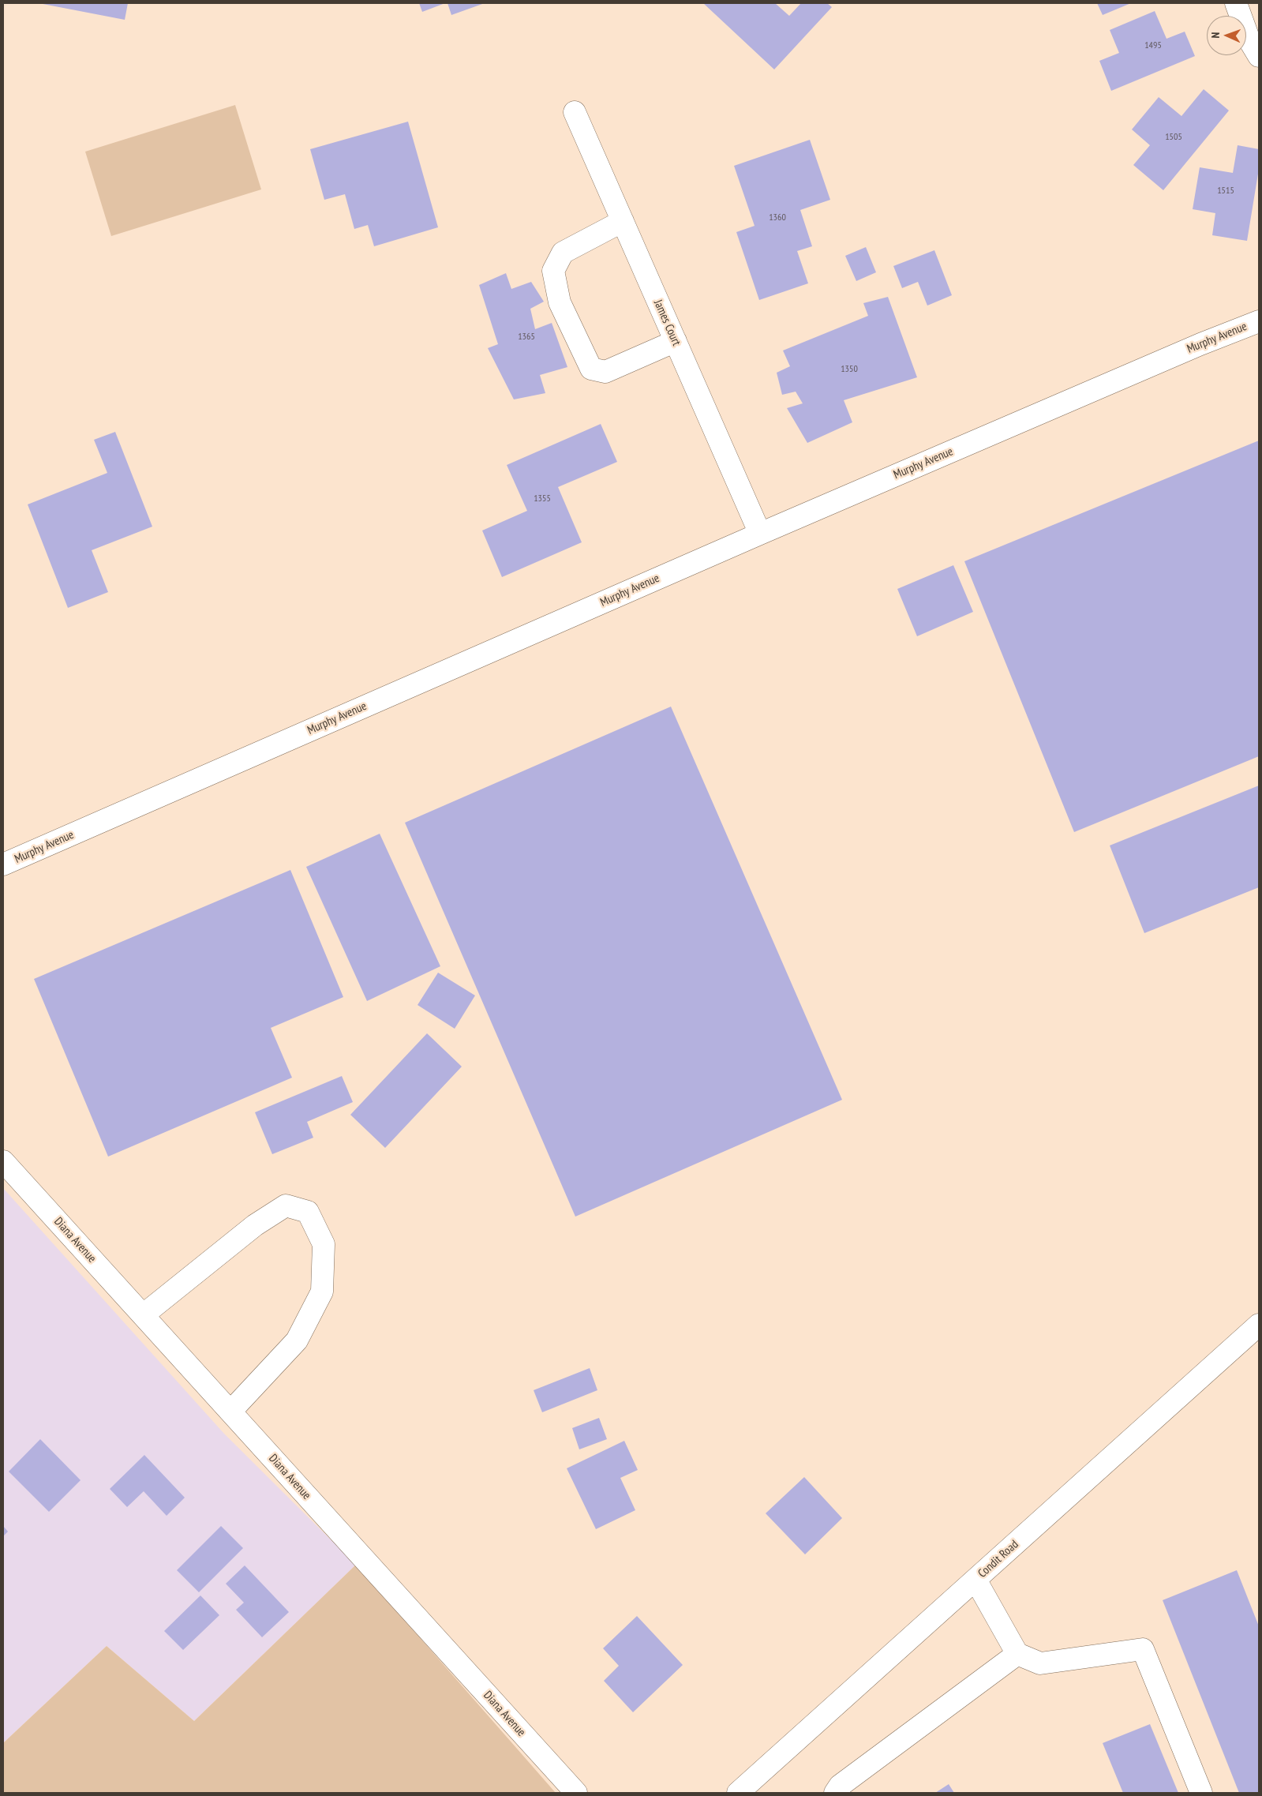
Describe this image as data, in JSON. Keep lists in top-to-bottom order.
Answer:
{
  "streets": {
    "street": [
      "James Court",
      "Murphy Avenue",
      "Diana Avenue",
      "Condit Road"
    ]
  },
  "crossings": [
    ["James Court", "Murphy Avenue"]
  ],
  "house_numbers": [
    "1495",
    "1505",
    "1515",
    "1360",
    "1365",
    "1350",
    "1355"
  ],
  "north": "left"
}
